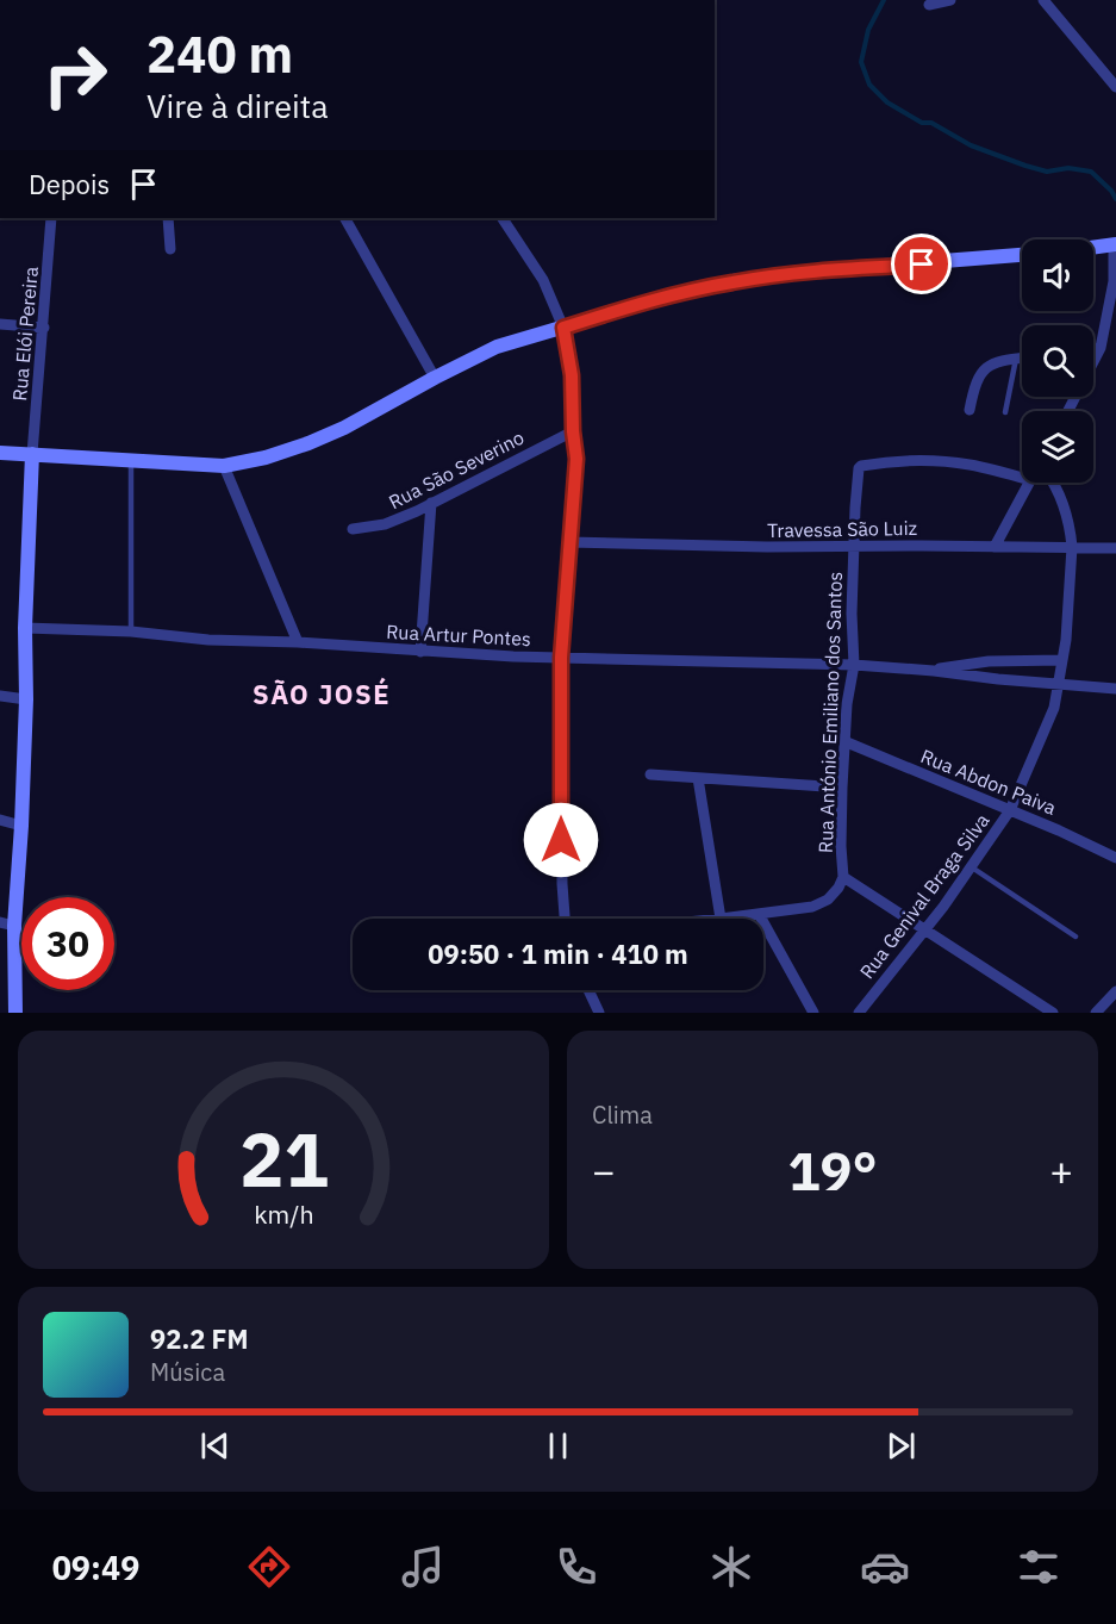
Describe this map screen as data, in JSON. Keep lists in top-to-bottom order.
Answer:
{
  "streets": {
    "street": [
      "Rua Elói Pereira",
      "Rua São Severino",
      "Travessa São Luiz",
      "Rua Artur Pontes",
      "Rua António Emiliano dos Santos",
      "Rua Abdon Paiva",
      "Rua Genival Braga Silva"
    ]
  },
  "crossings": [
    ["Travessa São Luiz", "Rua António Emiliano dos Santos"],
    ["Travessa São Luiz", "Rua Genival Braga Silva"],
    ["Rua Artur Pontes", "Rua António Emiliano dos Santos"],
    ["Rua Artur Pontes", "Rua Genival Braga Silva"],
    ["Rua António Emiliano dos Santos", "Rua Abdon Paiva"],
    ["Rua Abdon Paiva", "Rua Genival Braga Silva"]
  ],
  "districts": ["SÃO JOSÉ"],
  "page": {
    "turn": ["240 m", "Vire à direita"],
    "then": "Depois",
    "limit": "30",
    "trip": "09:50 · 1 min · 410 m",
    "tile": "Clima",
    "heat": ["−", "19°", "+"],
    "song": ["92.2 FM", "Música"],
    "tabs": "09:49",
    "gauge": ["21", "km/h"]
  }
}
